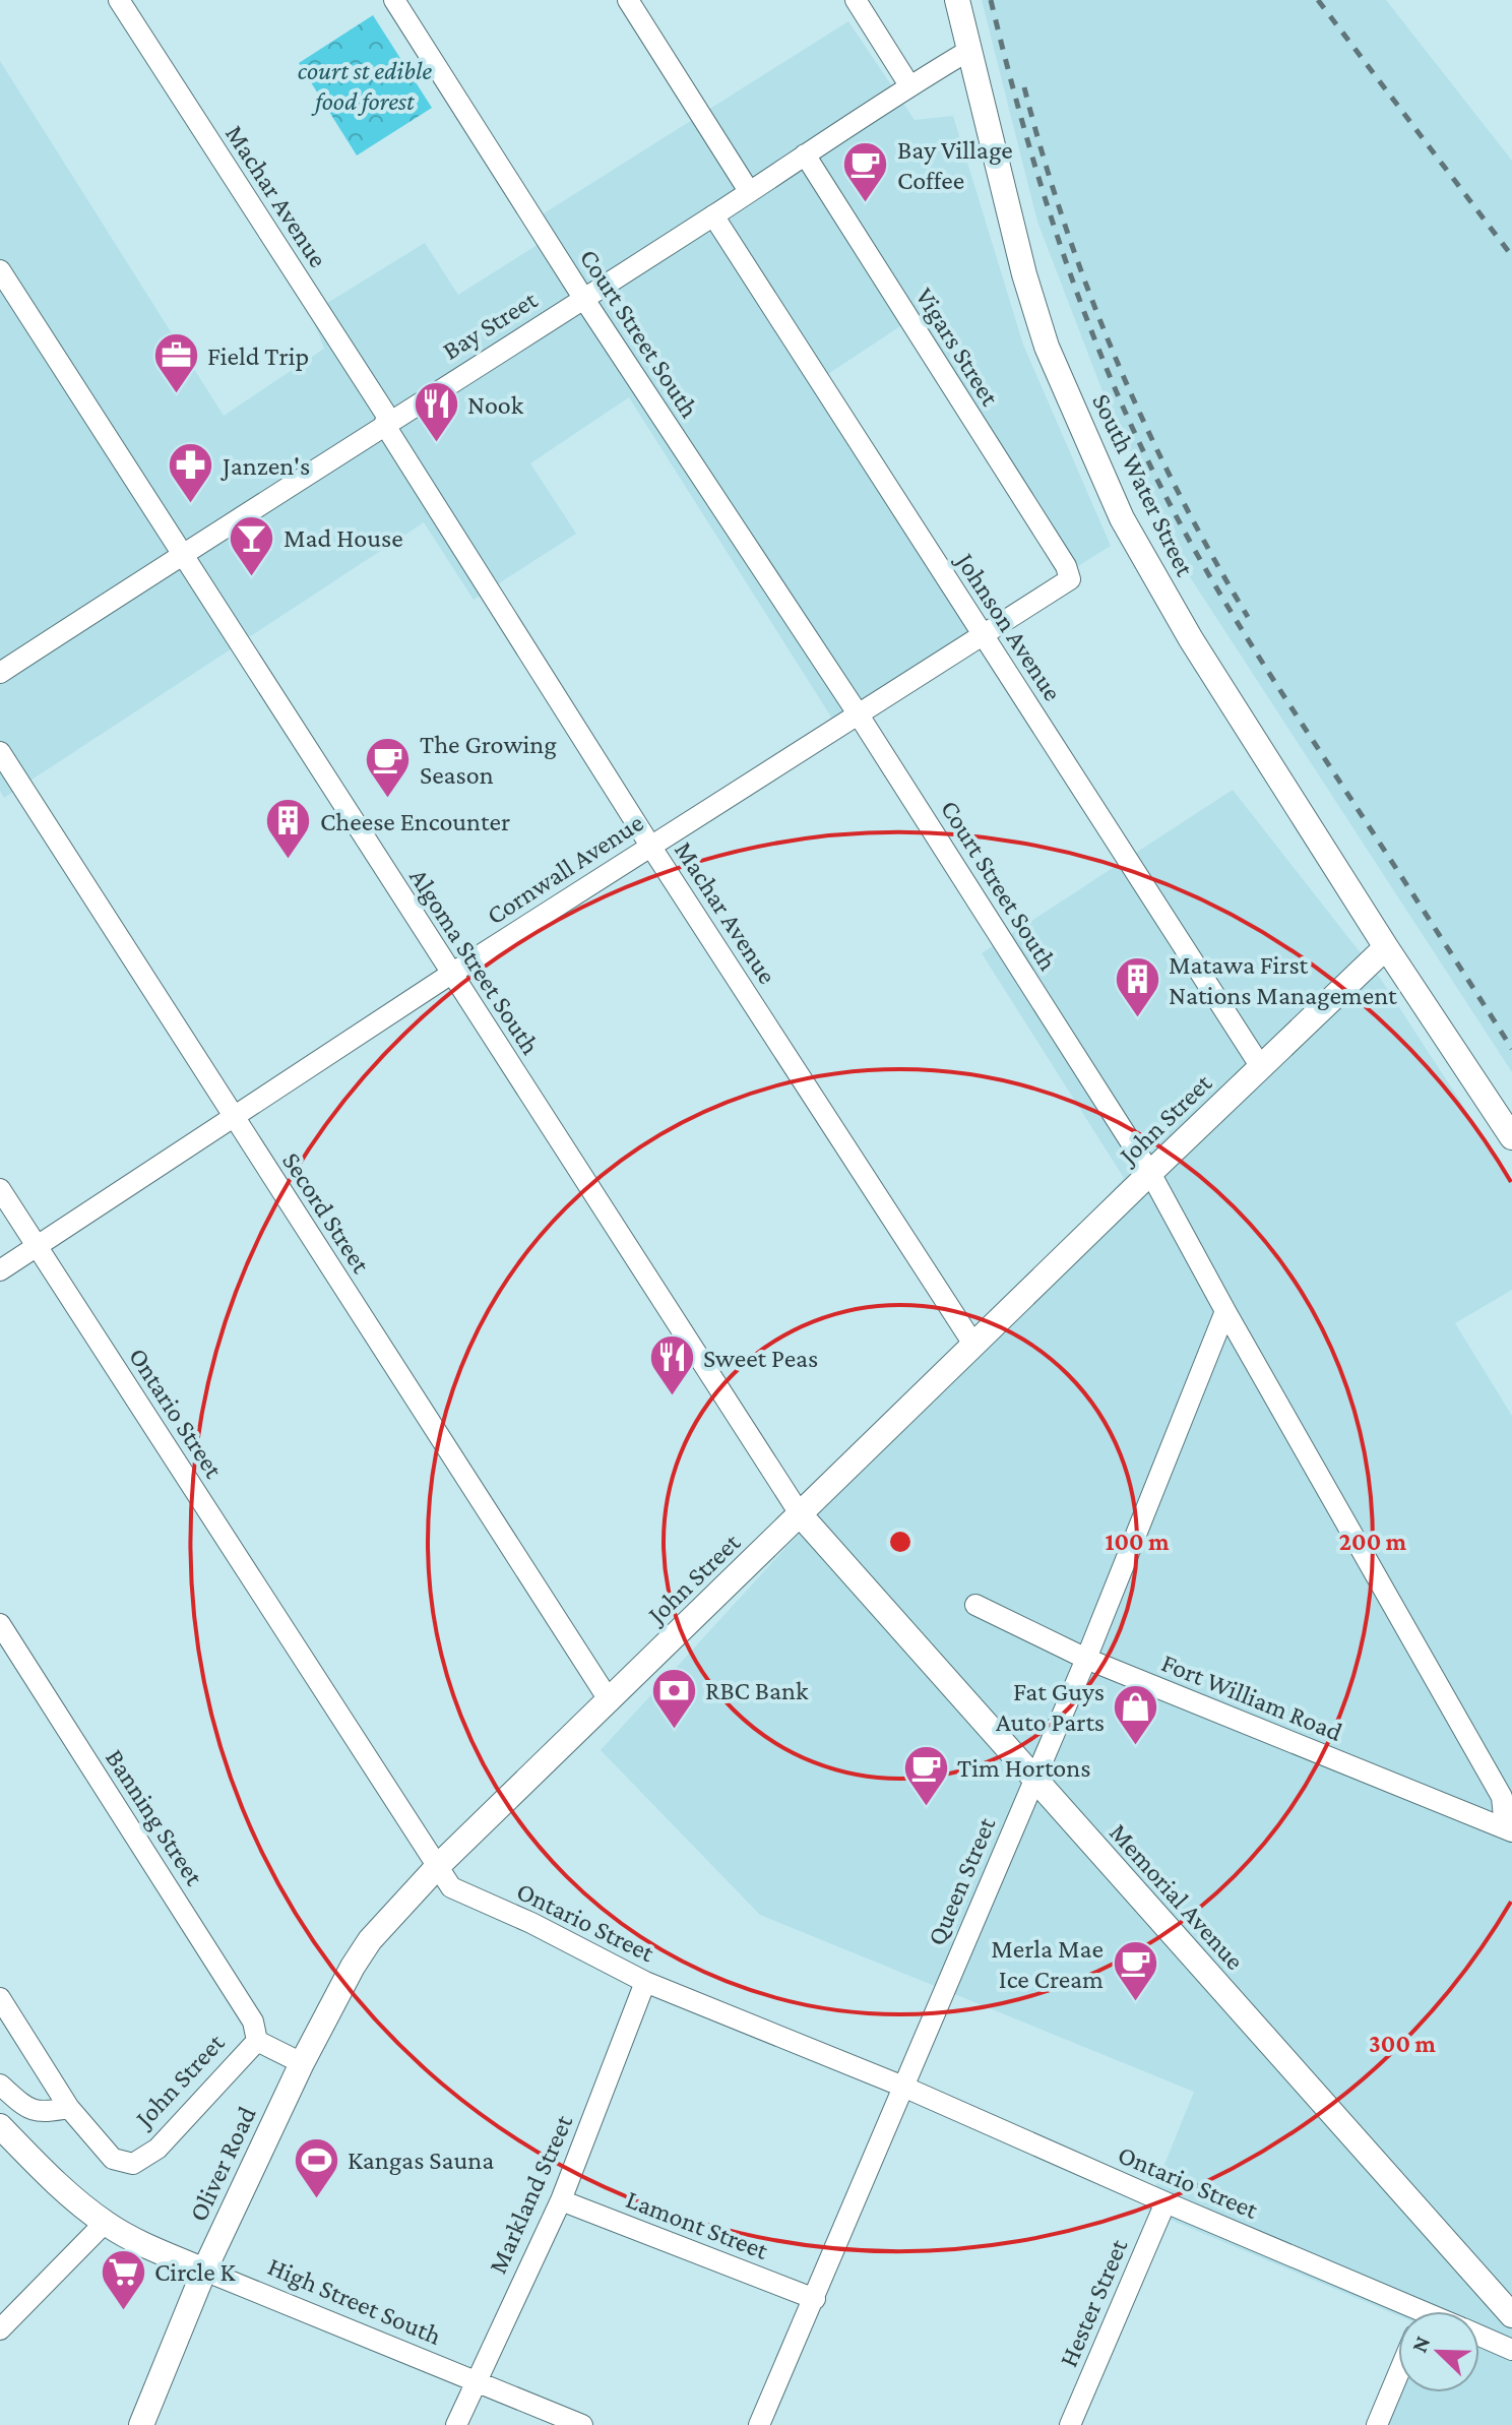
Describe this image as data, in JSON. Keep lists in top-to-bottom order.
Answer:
{
  "streets": {
    "main road": [
      "South Water Street",
      "John Street",
      "Memorial Avenue",
      "Oliver Road",
      "High Street South"
    ],
    "street": [
      "Machar Avenue",
      "Bay Street",
      "Court Street South",
      "Vigars Street",
      "Johnson Avenue",
      "Cornwall Avenue",
      "Algoma Street South",
      "Secord Street",
      "Ontario Street",
      "Fort William Road",
      "Banning Street",
      "Queen Street",
      "Markland Street",
      "Lamont Street",
      "Hester Street"
    ]
  },
  "crossings": [
    ["Machar Avenue", "Bay Street"],
    ["Machar Avenue", "Cornwall Avenue"],
    ["Machar Avenue", "John Street"],
    ["Bay Street", "Court Street South"],
    ["Bay Street", "Vigars Street"],
    ["Bay Street", "South Water Street"],
    ["Bay Street", "Johnson Avenue"],
    ["Bay Street", "Algoma Street South"],
    ["Court Street South", "Cornwall Avenue"],
    ["Court Street South", "John Street"],
    ["Court Street South", "Fort William Road"],
    ["Court Street South", "Queen Street"],
    ["Vigars Street", "Cornwall Avenue"],
    ["South Water Street", "John Street"],
    ["Johnson Avenue", "Cornwall Avenue"],
    ["Johnson Avenue", "John Street"],
    ["Cornwall Avenue", "Algoma Street South"],
    ["Cornwall Avenue", "Secord Street"],
    ["Cornwall Avenue", "Ontario Street"],
    ["Algoma Street South", "John Street"],
    ["Algoma Street South", "Memorial Avenue"],
    ["John Street", "Secord Street"],
    ["John Street", "Ontario Street"],
    ["John Street", "Banning Street"],
    ["John Street", "Memorial Avenue"],
    ["John Street", "Oliver Road"],
    ["Ontario Street", "Queen Street"],
    ["Ontario Street", "Markland Street"],
    ["Ontario Street", "Hester Street"],
    ["Fort William Road", "Queen Street"],
    ["Queen Street", "Memorial Avenue"],
    ["Queen Street", "Lamont Street"],
    ["Oliver Road", "High Street South"],
    ["Markland Street", "Lamont Street"],
    ["Markland Street", "High Street South"]
  ],
  "parks": ["court st edible food forest"],
  "places": {
    "cafe": [
      "Bay Village Coffee",
      "The Growing Season",
      "Tim Hortons",
      "Merla Mae Ice Cream"
    ],
    "office": ["Field Trip"],
    "restaurant": ["Nook", "Sweet Peas"],
    "pharmacy": ["Janzen's"],
    "bar": ["Mad House"],
    "building": ["Cheese Encounter", "Matawa First Nations Management"],
    "bank": ["RBC Bank"],
    "shop": ["Fat Guys Auto Parts"],
    "sports": ["Kangas Sauna"],
    "supermarket": ["Circle K"]
  },
  "north": "top left",
  "rings": ["100 m", "200 m", "300 m"]
}
